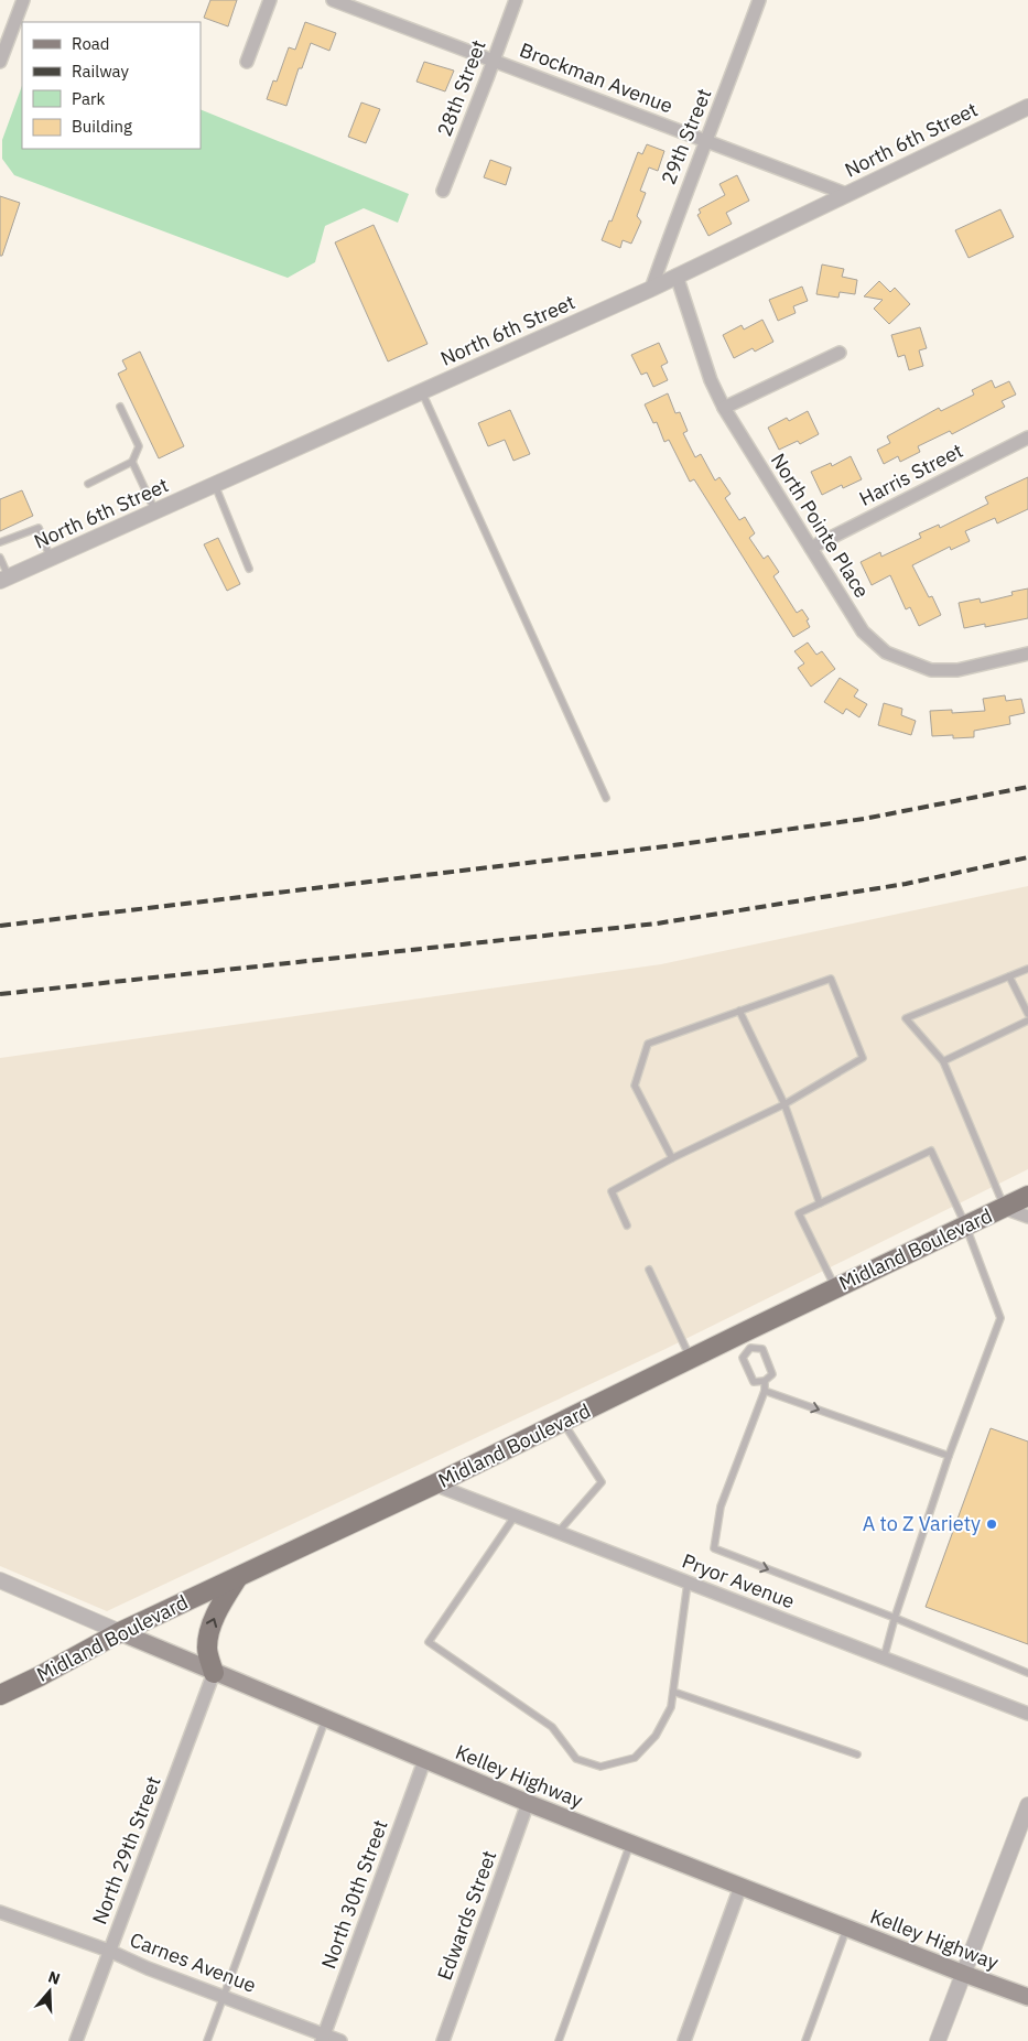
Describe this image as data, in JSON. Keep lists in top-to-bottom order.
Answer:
{
  "streets": {
    "main road": ["Midland Boulevard", "Kelley Highway"],
    "street": [
      "Brockman Avenue",
      "28th Street",
      "29th Street",
      "North 6th Street",
      "Harris Street",
      "North Pointe Place",
      "Pryor Avenue",
      "North 29th Street",
      "North 30th Street",
      "Edwards Street",
      "Carnes Avenue"
    ]
  },
  "crossings": [
    ["Brockman Avenue", "28th Street"],
    ["Brockman Avenue", "29th Street"],
    ["Brockman Avenue", "North 6th Street"],
    ["29th Street", "North 6th Street"],
    ["North 6th Street", "North Pointe Place"],
    ["Harris Street", "North Pointe Place"],
    ["Midland Boulevard", "Pryor Avenue"],
    ["Midland Boulevard", "Kelley Highway"],
    ["Kelley Highway", "North 29th Street"],
    ["Kelley Highway", "North 30th Street"],
    ["Kelley Highway", "Edwards Street"],
    ["North 29th Street", "Carnes Avenue"],
    ["North 30th Street", "Carnes Avenue"]
  ],
  "places": ["A to Z Variety"],
  "legend": [
    "Road",
    "Railway",
    "Park",
    "Building"
  ],
  "north": "top"
}
